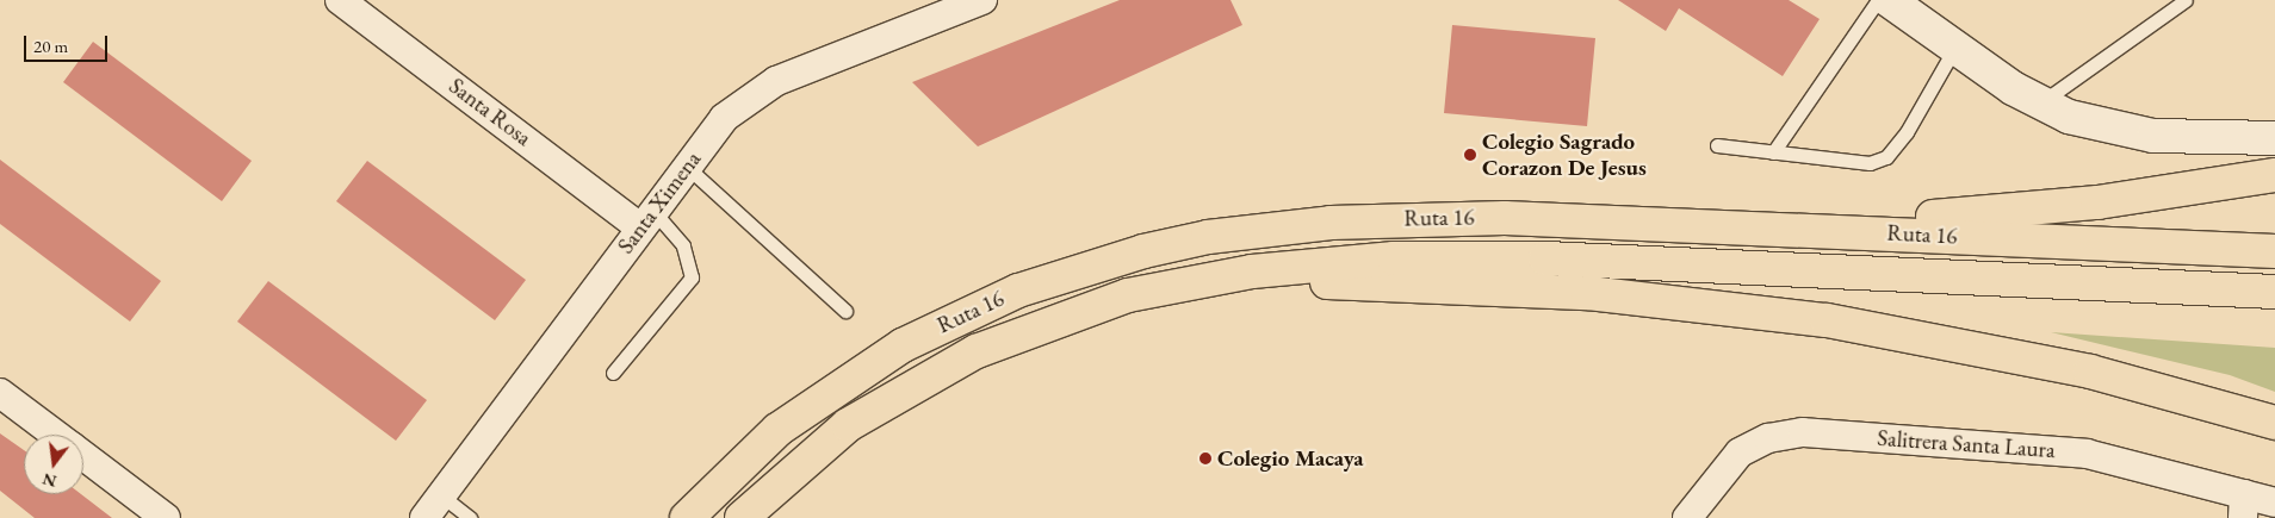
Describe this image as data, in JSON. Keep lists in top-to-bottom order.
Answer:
{
  "streets": {
    "highway": ["Ruta 16"],
    "street": ["Santa Rosa", "Santa Ximena", "Salitrera Santa Laura"]
  },
  "crossings": [
    ["Santa Rosa", "Santa Ximena"]
  ],
  "places": ["Colegio Sagrado Corazon De Jesus", "Colegio Macaya"],
  "scale_bar": "20 m",
  "north": "bottom"
}
